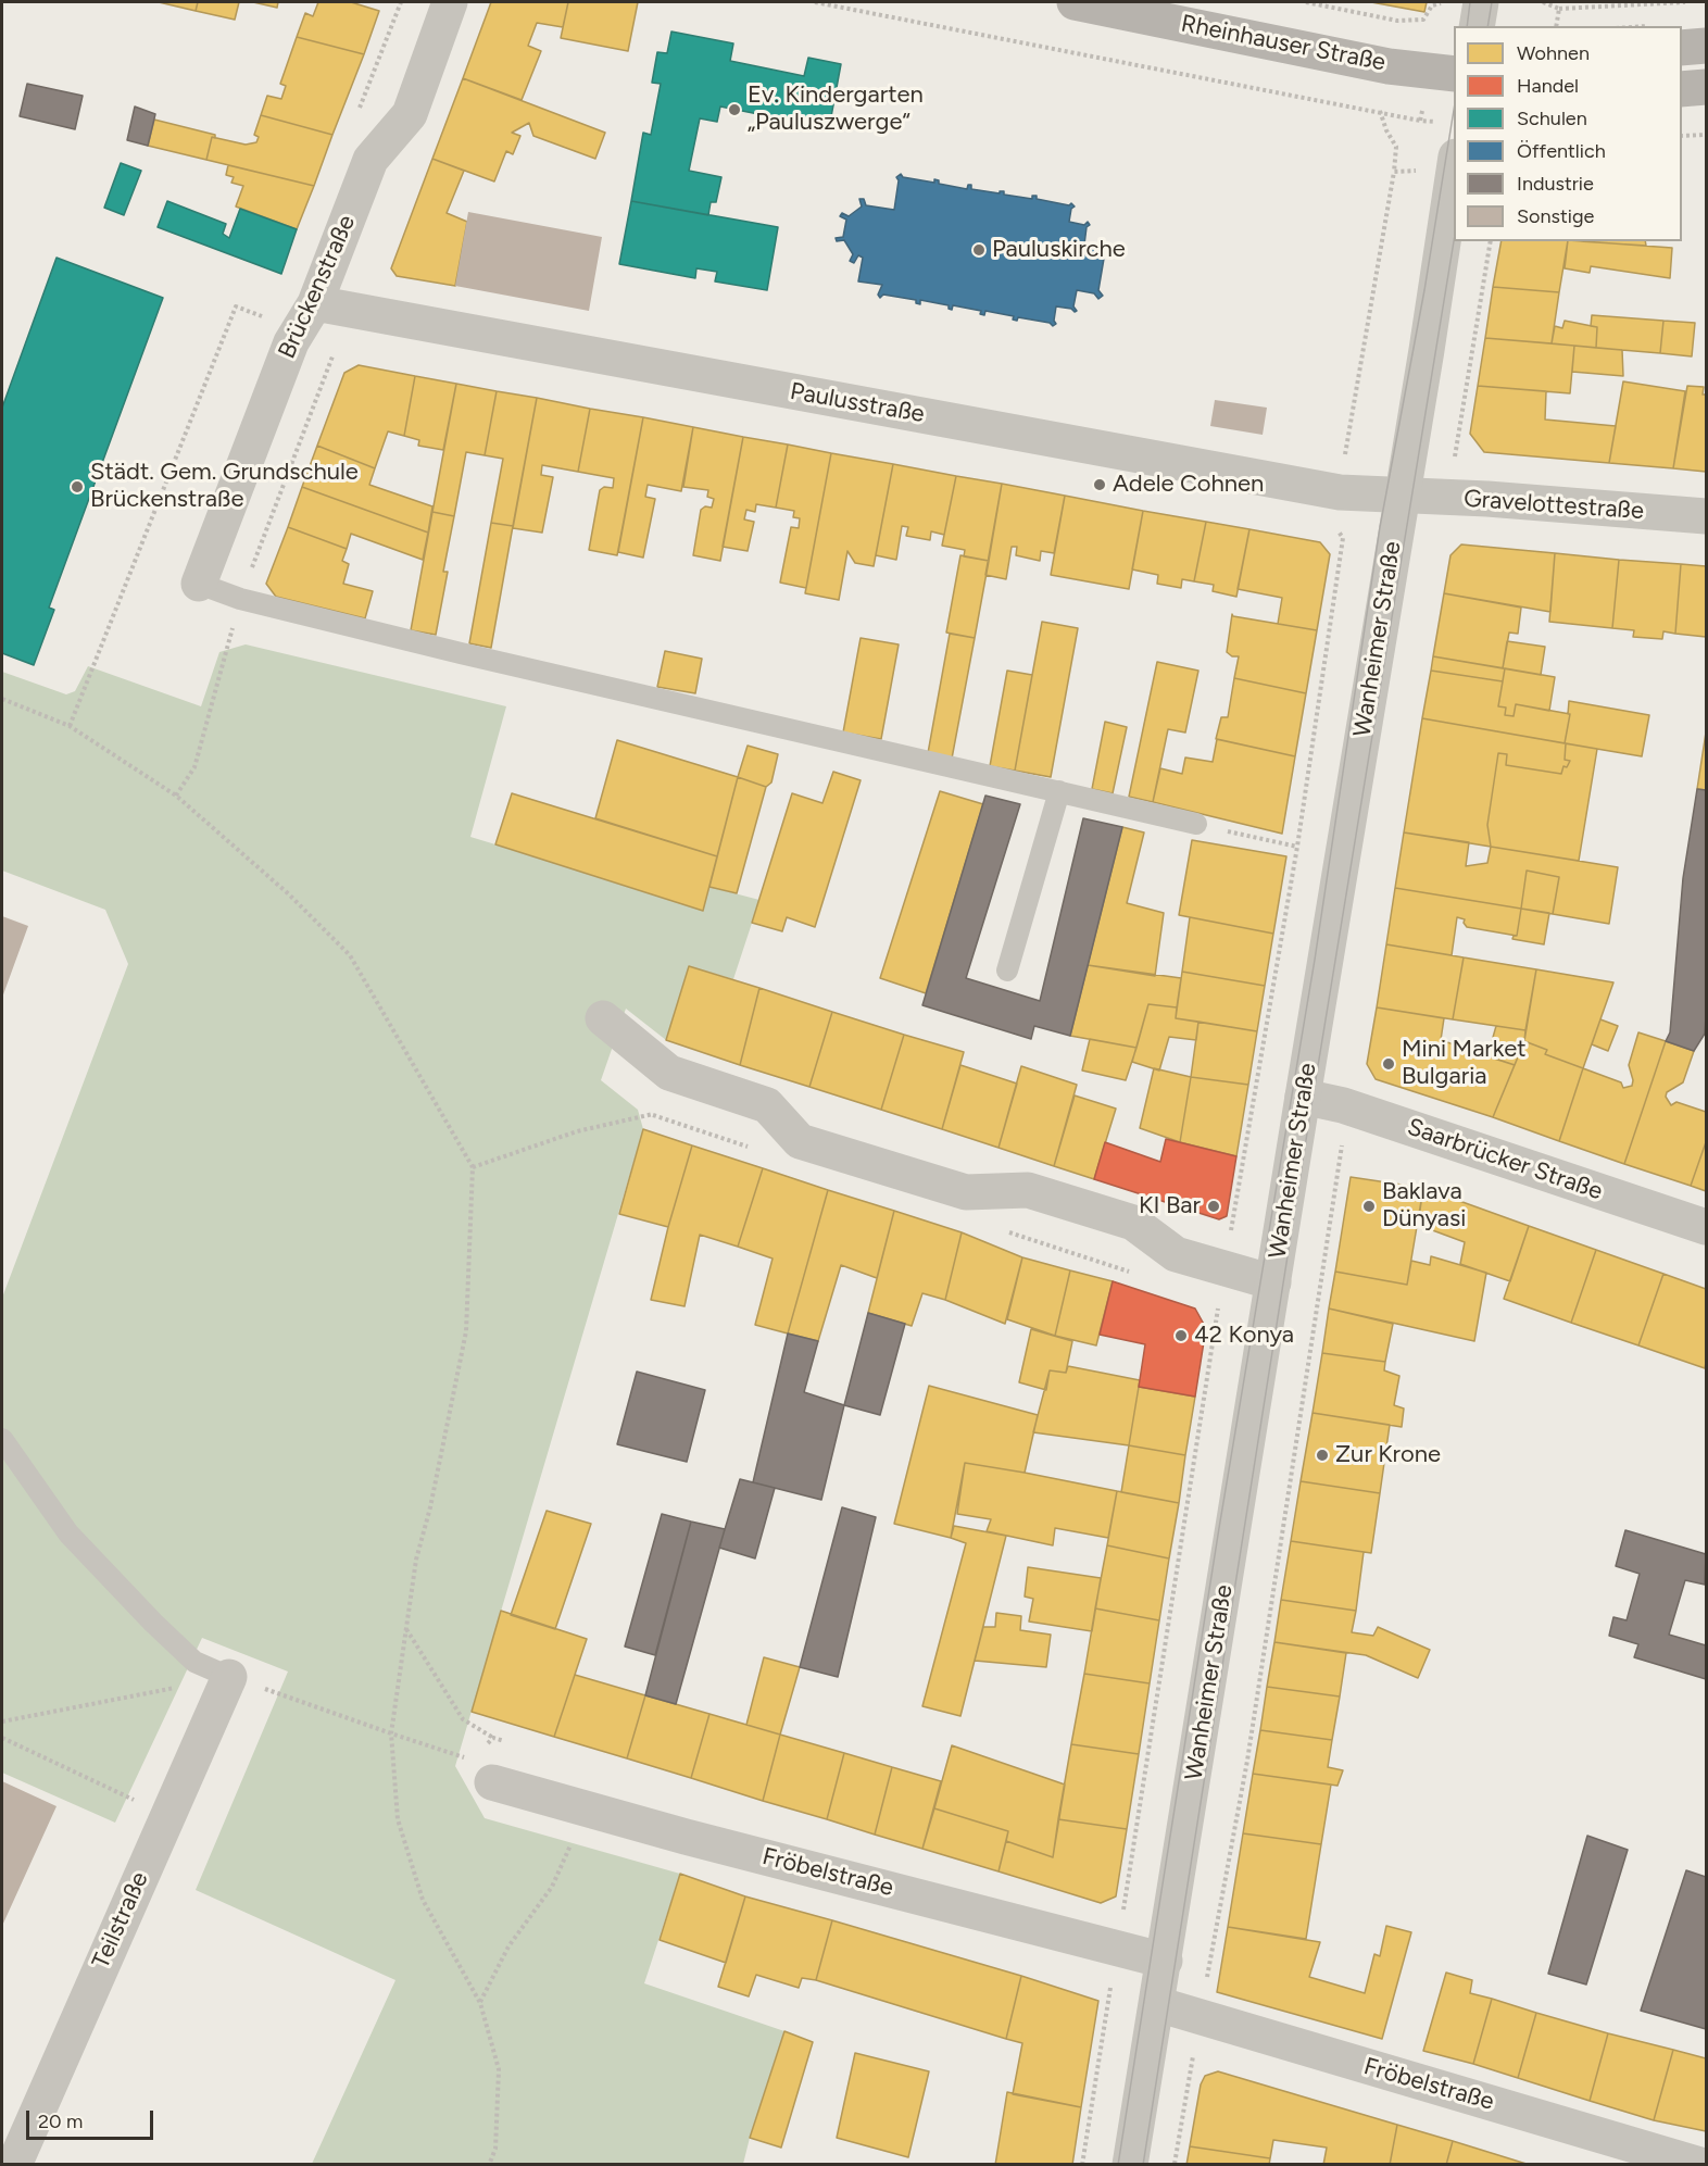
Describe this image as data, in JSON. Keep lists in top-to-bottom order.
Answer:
{
  "streets": {
    "main road": ["Rheinhauser Straße"],
    "street": [
      "Brückenstraße",
      "Paulusstraße",
      "Gravelottestraße",
      "Wanheimer Straße",
      "Saarbrücker Straße",
      "Fröbelstraße",
      "Teilstraße"
    ]
  },
  "crossings": [
    ["Brückenstraße", "Paulusstraße"],
    ["Paulusstraße", "Gravelottestraße"],
    ["Paulusstraße", "Wanheimer Straße"],
    ["Gravelottestraße", "Wanheimer Straße"],
    ["Wanheimer Straße", "Saarbrücker Straße"],
    ["Wanheimer Straße", "Fröbelstraße"]
  ],
  "places": [
    "Ev. Kindergarten „Pauluszwerge“",
    "Pauluskirche",
    "Adele Cohnen",
    "Städt. Gem. Grundschule Brückenstraße",
    "Mini Market Bulgaria",
    "KI Bar",
    "Baklava Dünyasi",
    "42 Konya",
    "Zur Krone"
  ],
  "legend": [
    "Wohnen",
    "Handel",
    "Schulen",
    "Öffentlich",
    "Industrie",
    "Sonstige"
  ],
  "scale_bar": "20 m"
}
